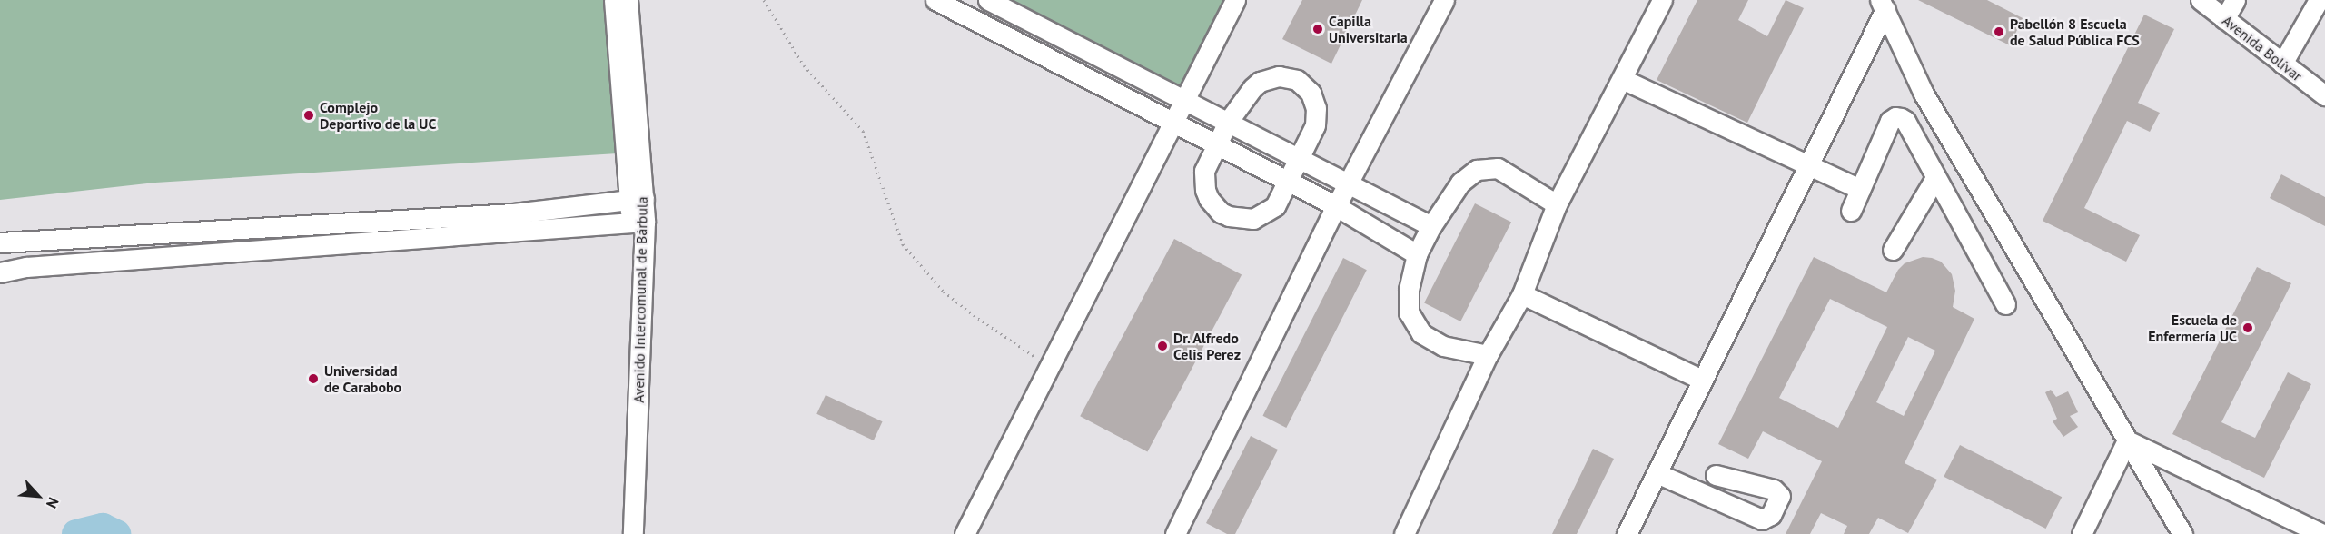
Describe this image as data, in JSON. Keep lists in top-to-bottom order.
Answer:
{
  "streets": {
    "street": ["Avenida Bolívar", "Avenido Intercomunal de Bárbula"]
  },
  "places": [
    "Capilla Universitaria",
    "Pabellón 8 Escuela de Salud Pública FCS",
    "Complejo Deportivo de la UC",
    "Escuela de Enfermería UC",
    "Dr. Alfredo Celis Perez",
    "Universidad de Carabobo"
  ],
  "north": "bottom right"
}
